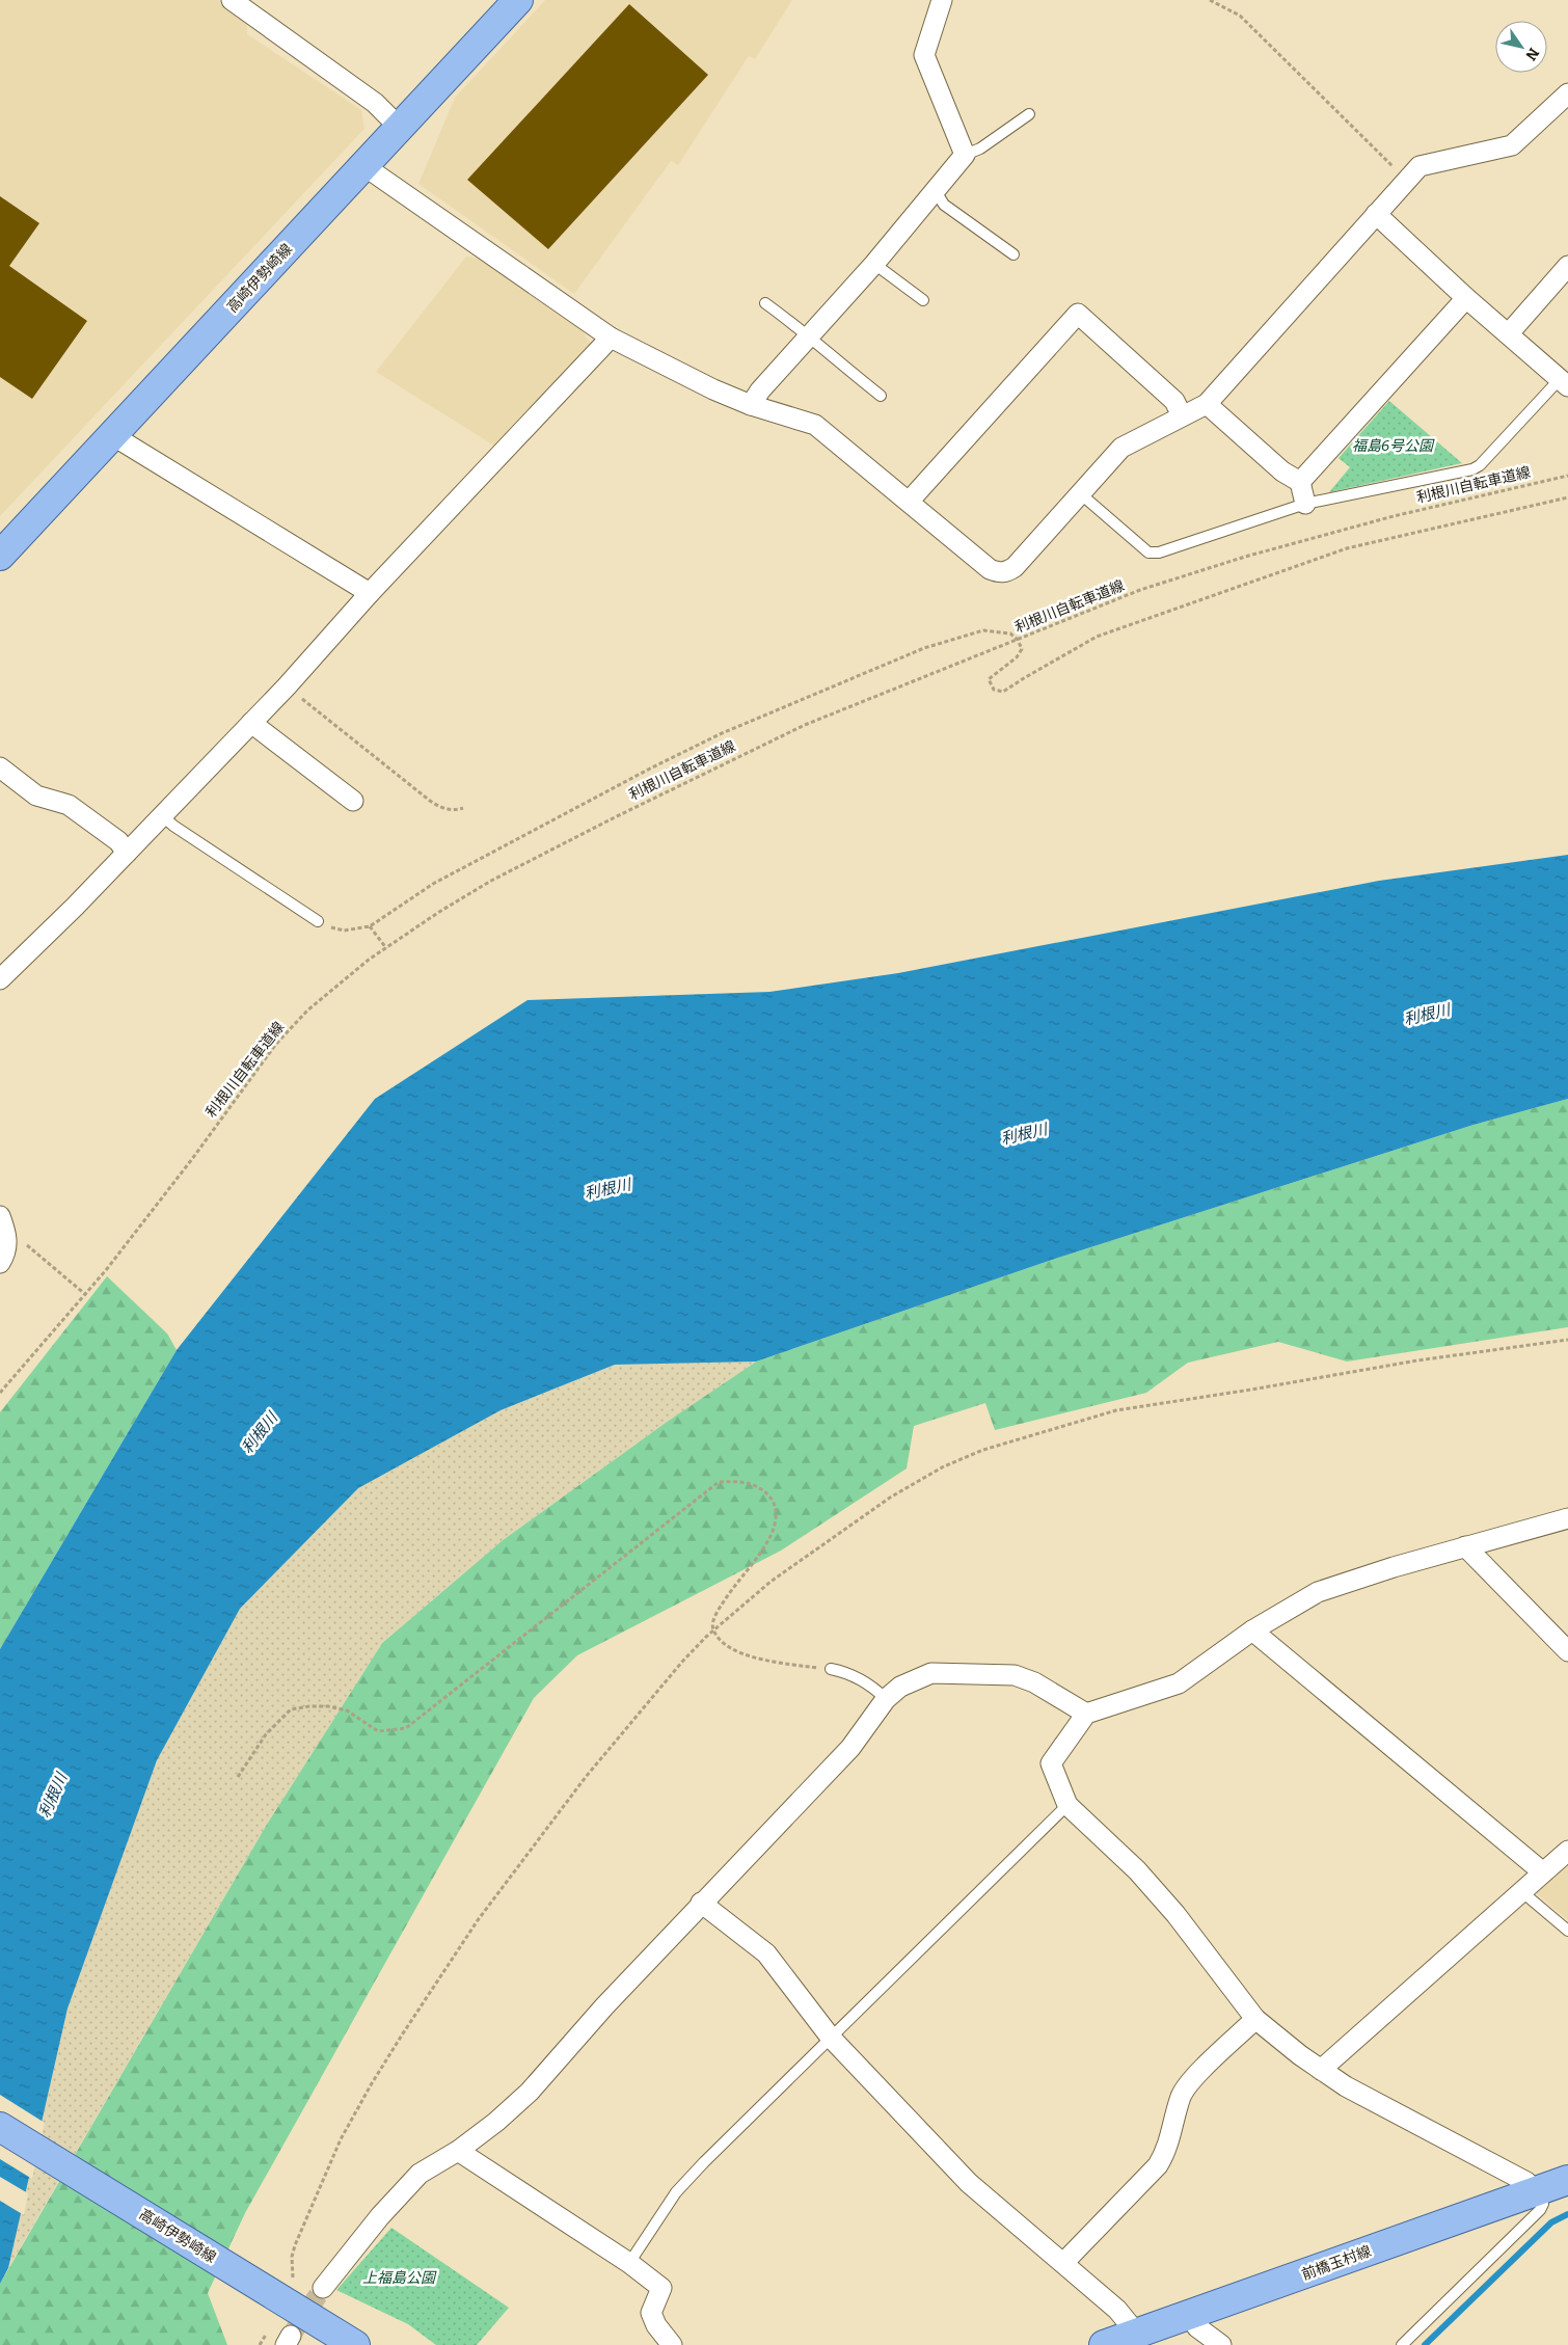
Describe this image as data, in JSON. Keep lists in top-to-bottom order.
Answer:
{
  "streets": {
    "main road": ["高崎伊勢崎線", "前橋玉村線"],
    "path": ["利根川自転車道線"]
  },
  "water": ["利根川"],
  "parks": ["福島6号公園", "上福島公園"],
  "north": "bottom right"
}
